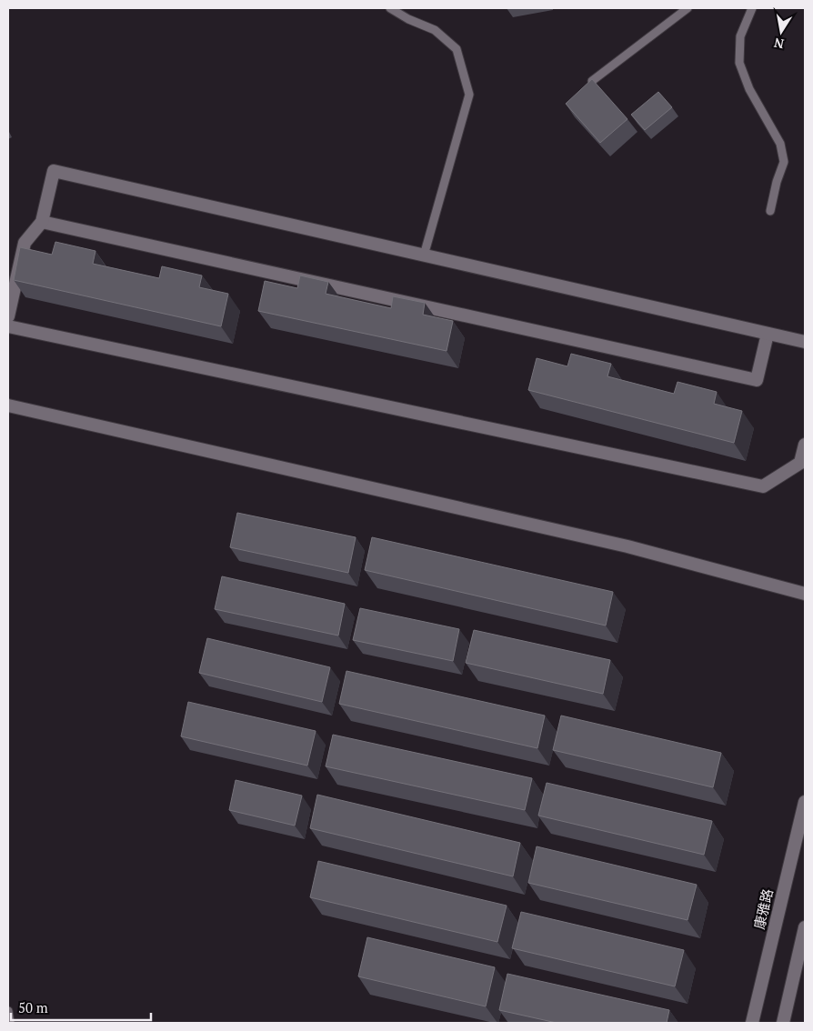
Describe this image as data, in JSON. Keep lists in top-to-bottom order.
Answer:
{
  "streets": {
    "street": ["康雅路"]
  },
  "scale_bar": "50 m",
  "north": "bottom"
}
